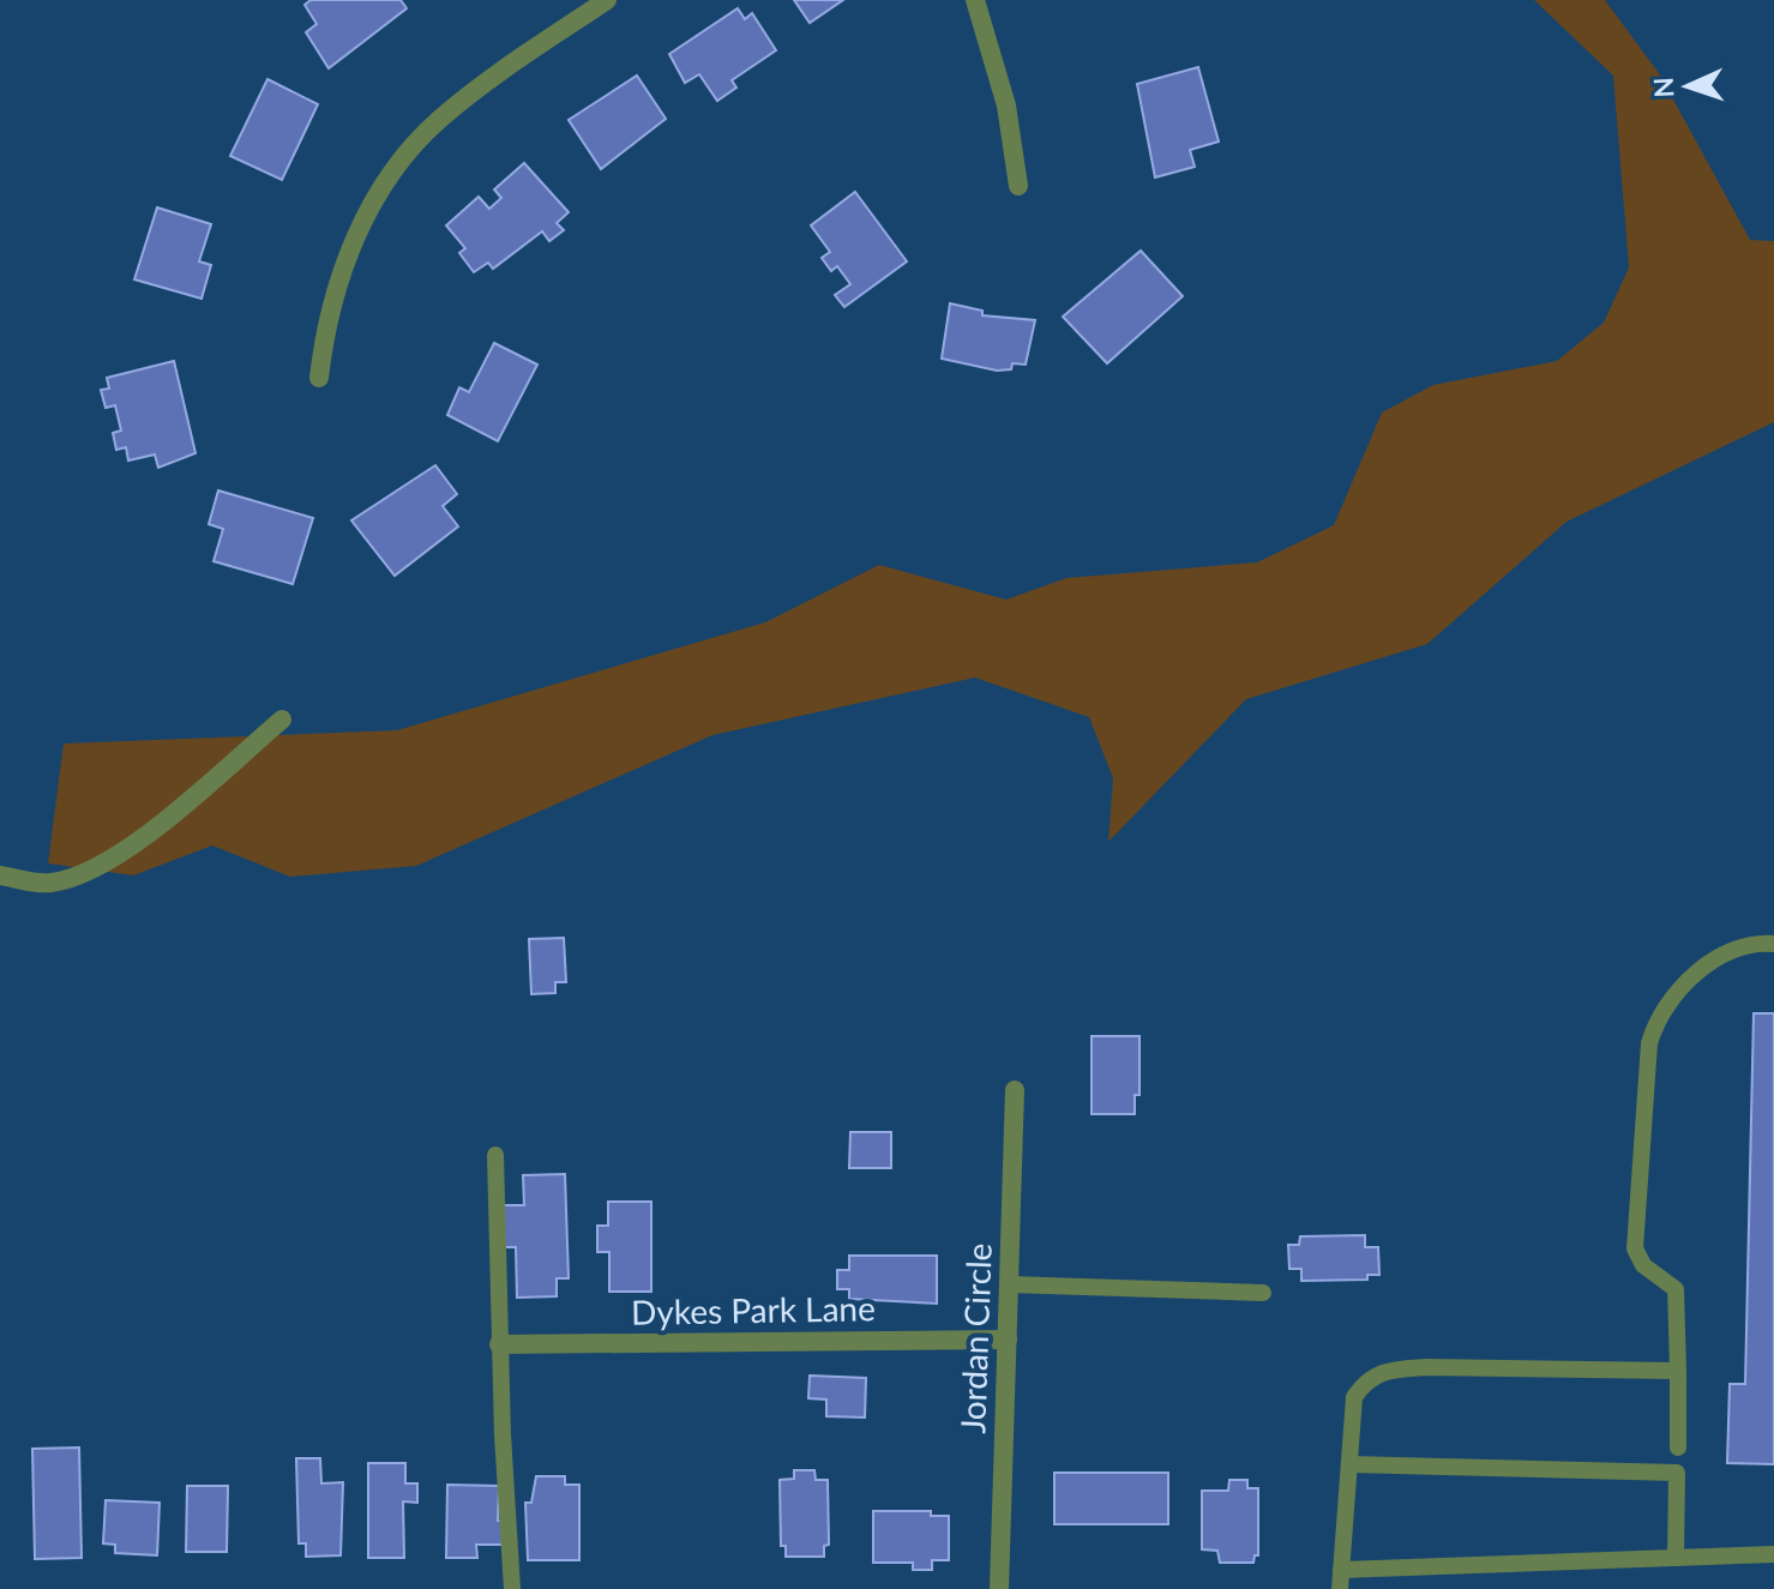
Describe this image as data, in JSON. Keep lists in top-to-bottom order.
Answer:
{
  "streets": {
    "street": ["Dykes Park Lane", "Jordan Circle"]
  },
  "crossings": [
    ["Dykes Park Lane", "Jordan Circle"]
  ],
  "north": "left"
}
